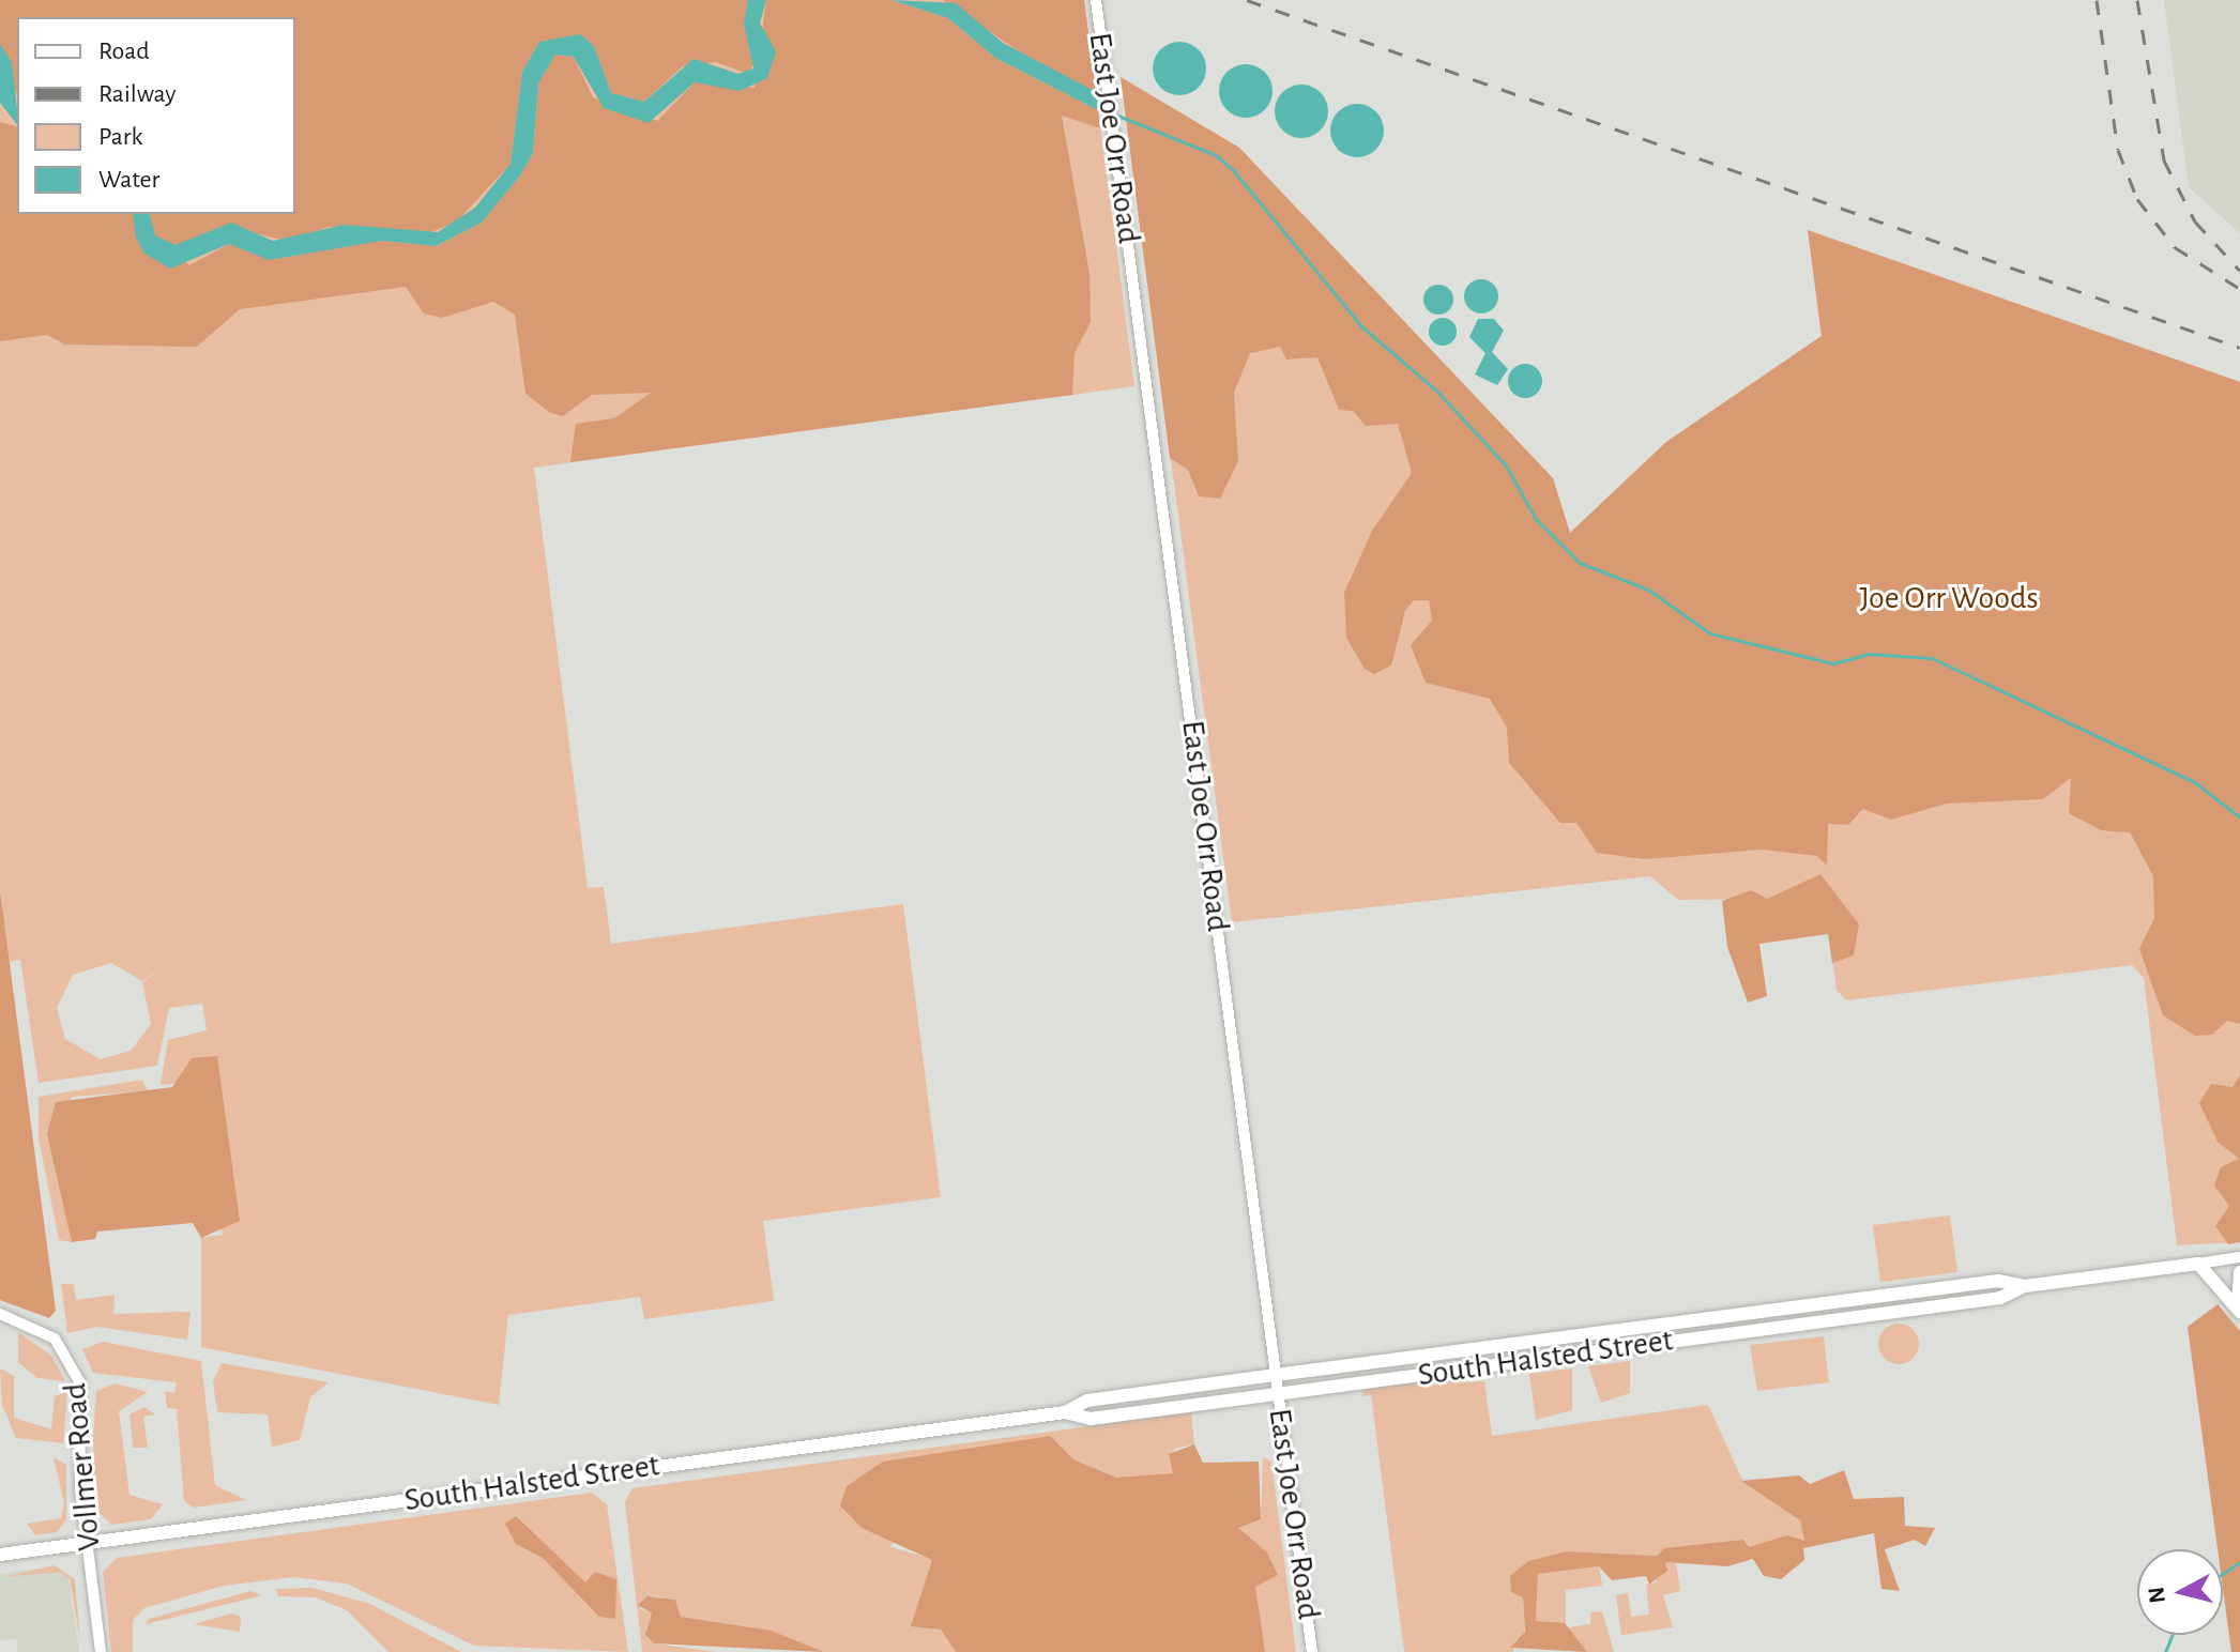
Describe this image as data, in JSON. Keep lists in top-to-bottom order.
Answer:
{
  "streets": {
    "main road": ["South Halsted Street"],
    "street": ["East Joe Orr Road", "Vollmer Road"]
  },
  "crossings": [
    ["East Joe Orr Road", "South Halsted Street"],
    ["South Halsted Street", "Vollmer Road"]
  ],
  "parks": ["Joe Orr Woods"],
  "legend": [
    "Road",
    "Railway",
    "Park",
    "Water"
  ],
  "north": "left"
}
